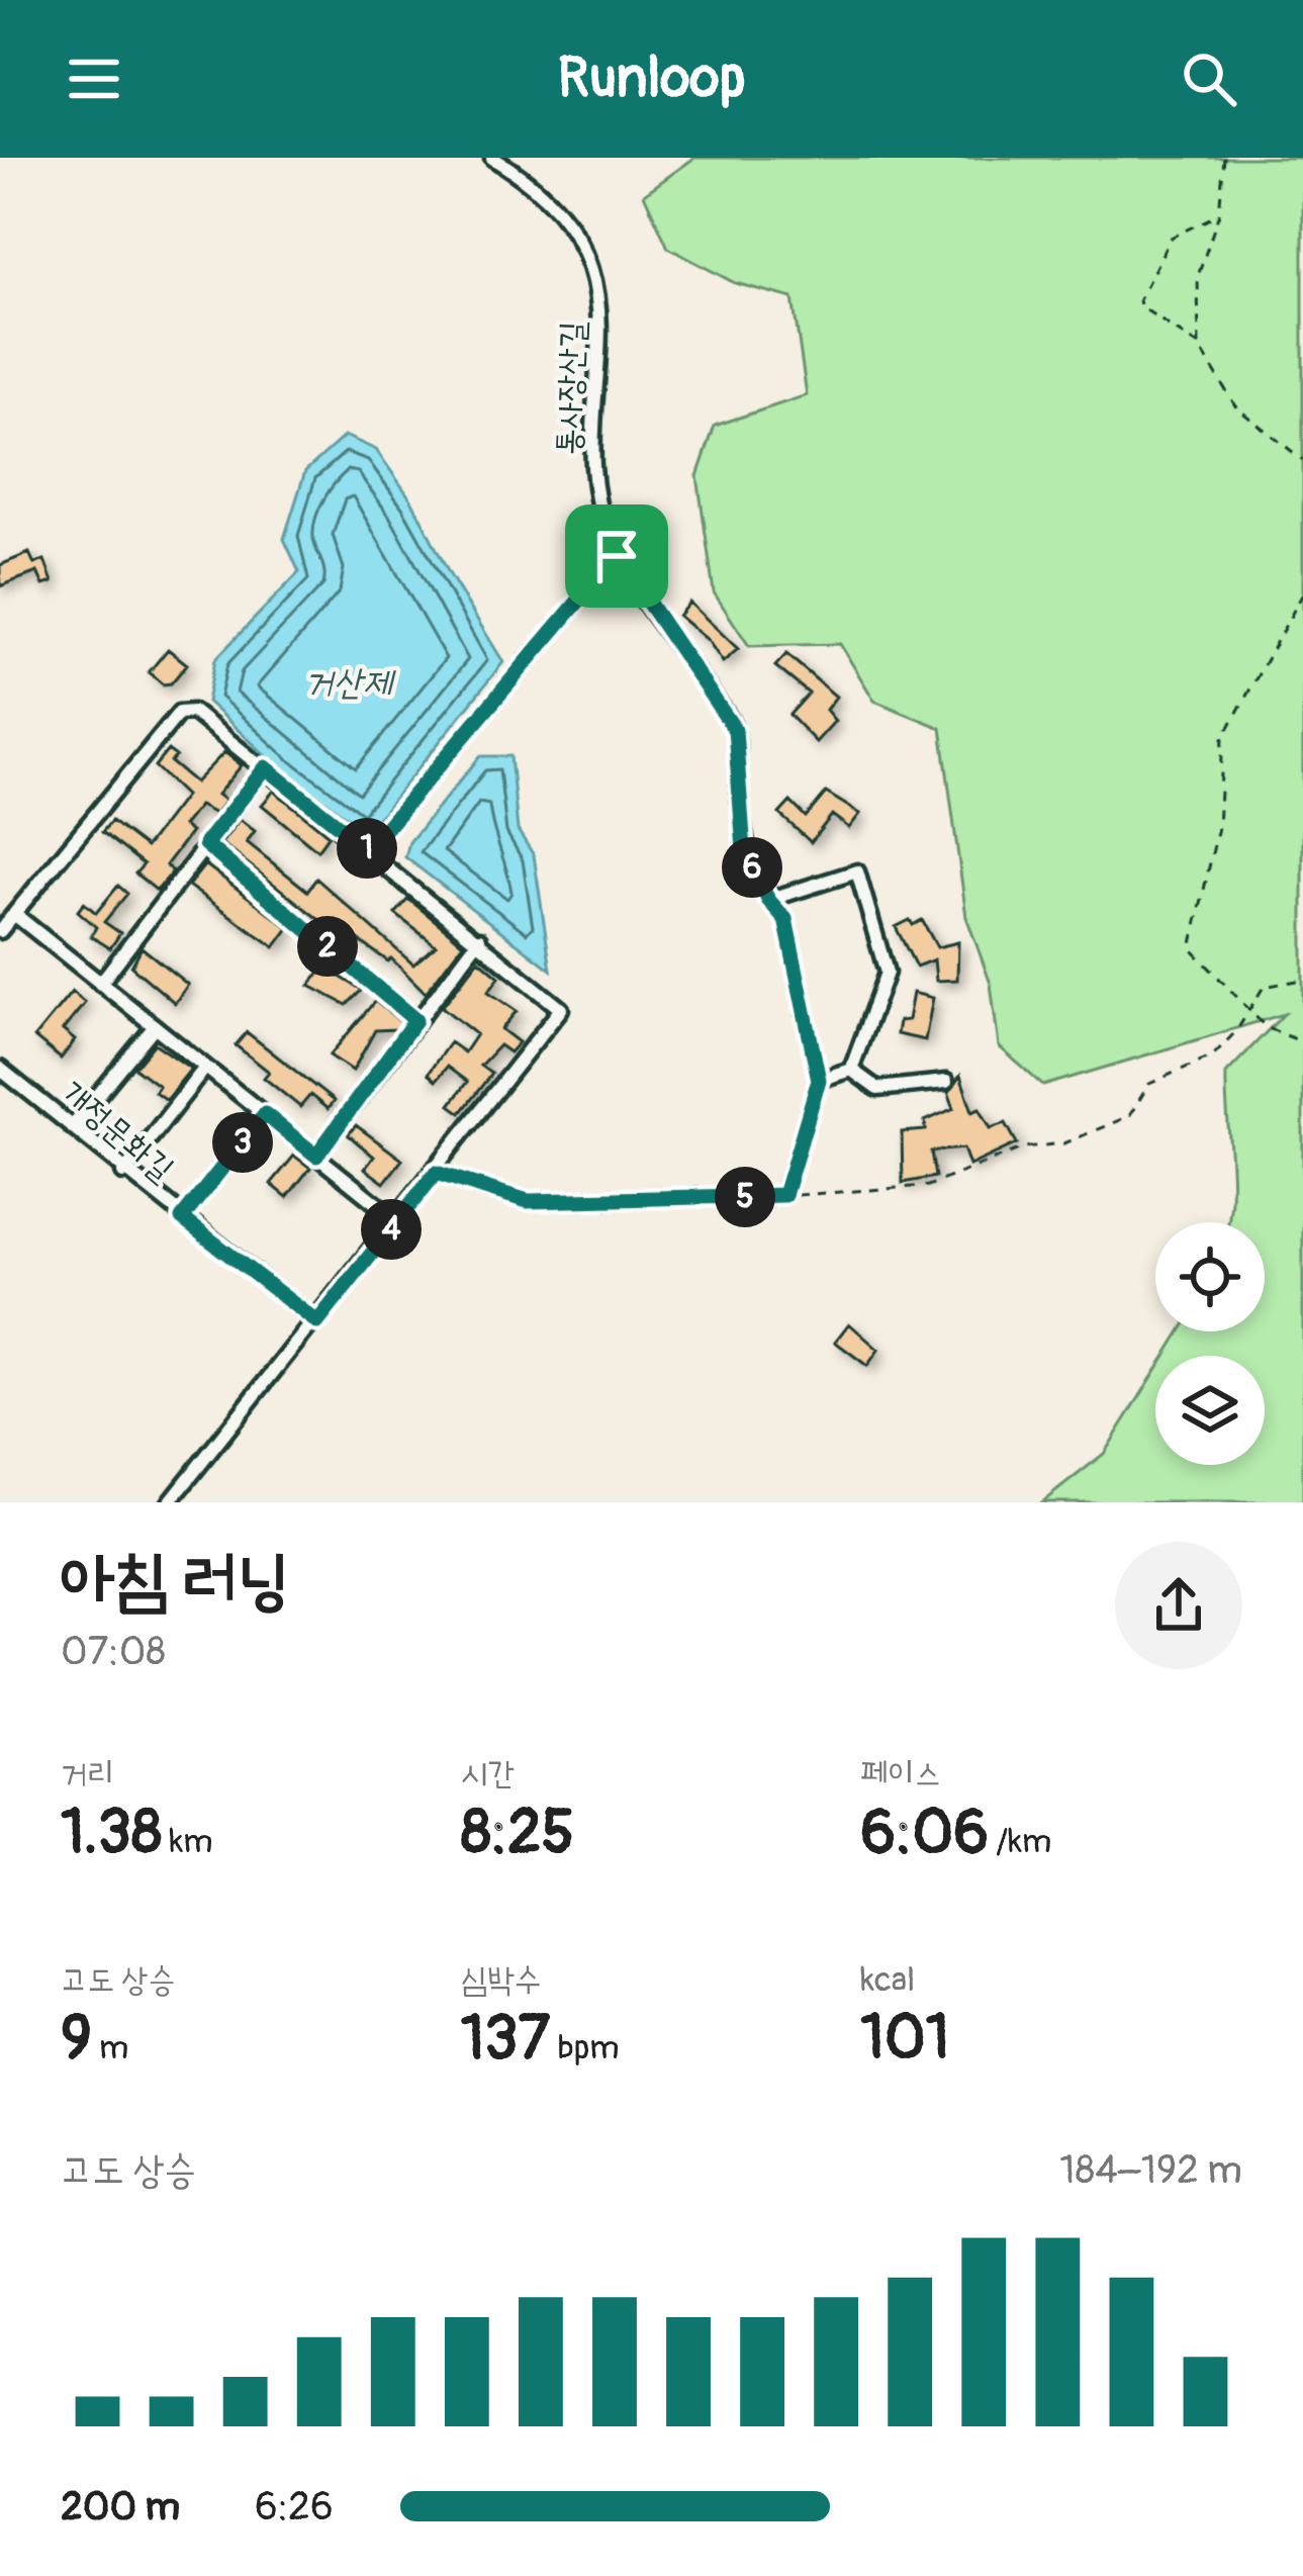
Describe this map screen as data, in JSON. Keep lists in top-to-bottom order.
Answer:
{
  "streets": {
    "street": ["통사장산길", "개정문화길"]
  },
  "water": ["거산제"],
  "page": {
    "header": "Runloop",
    "pins": [
      "1",
      "6",
      "2",
      "3",
      "5",
      "4"
    ],
    "heading": ["아침 러닝", "07:08"],
    "stats": [
      ["거리", "1.38 km"],
      ["시간", "8:25"],
      ["페이스", "6:06 /km"],
      ["고도 상승", "9 m"],
      ["심박수", "137 bpm"],
      ["kcal", "101"]
    ],
    "chart": ["고도 상승", "184–192 m"],
    "list": [
      {
        "name": "200 m",
        "note": "6:26"
      }
    ]
  }
}
